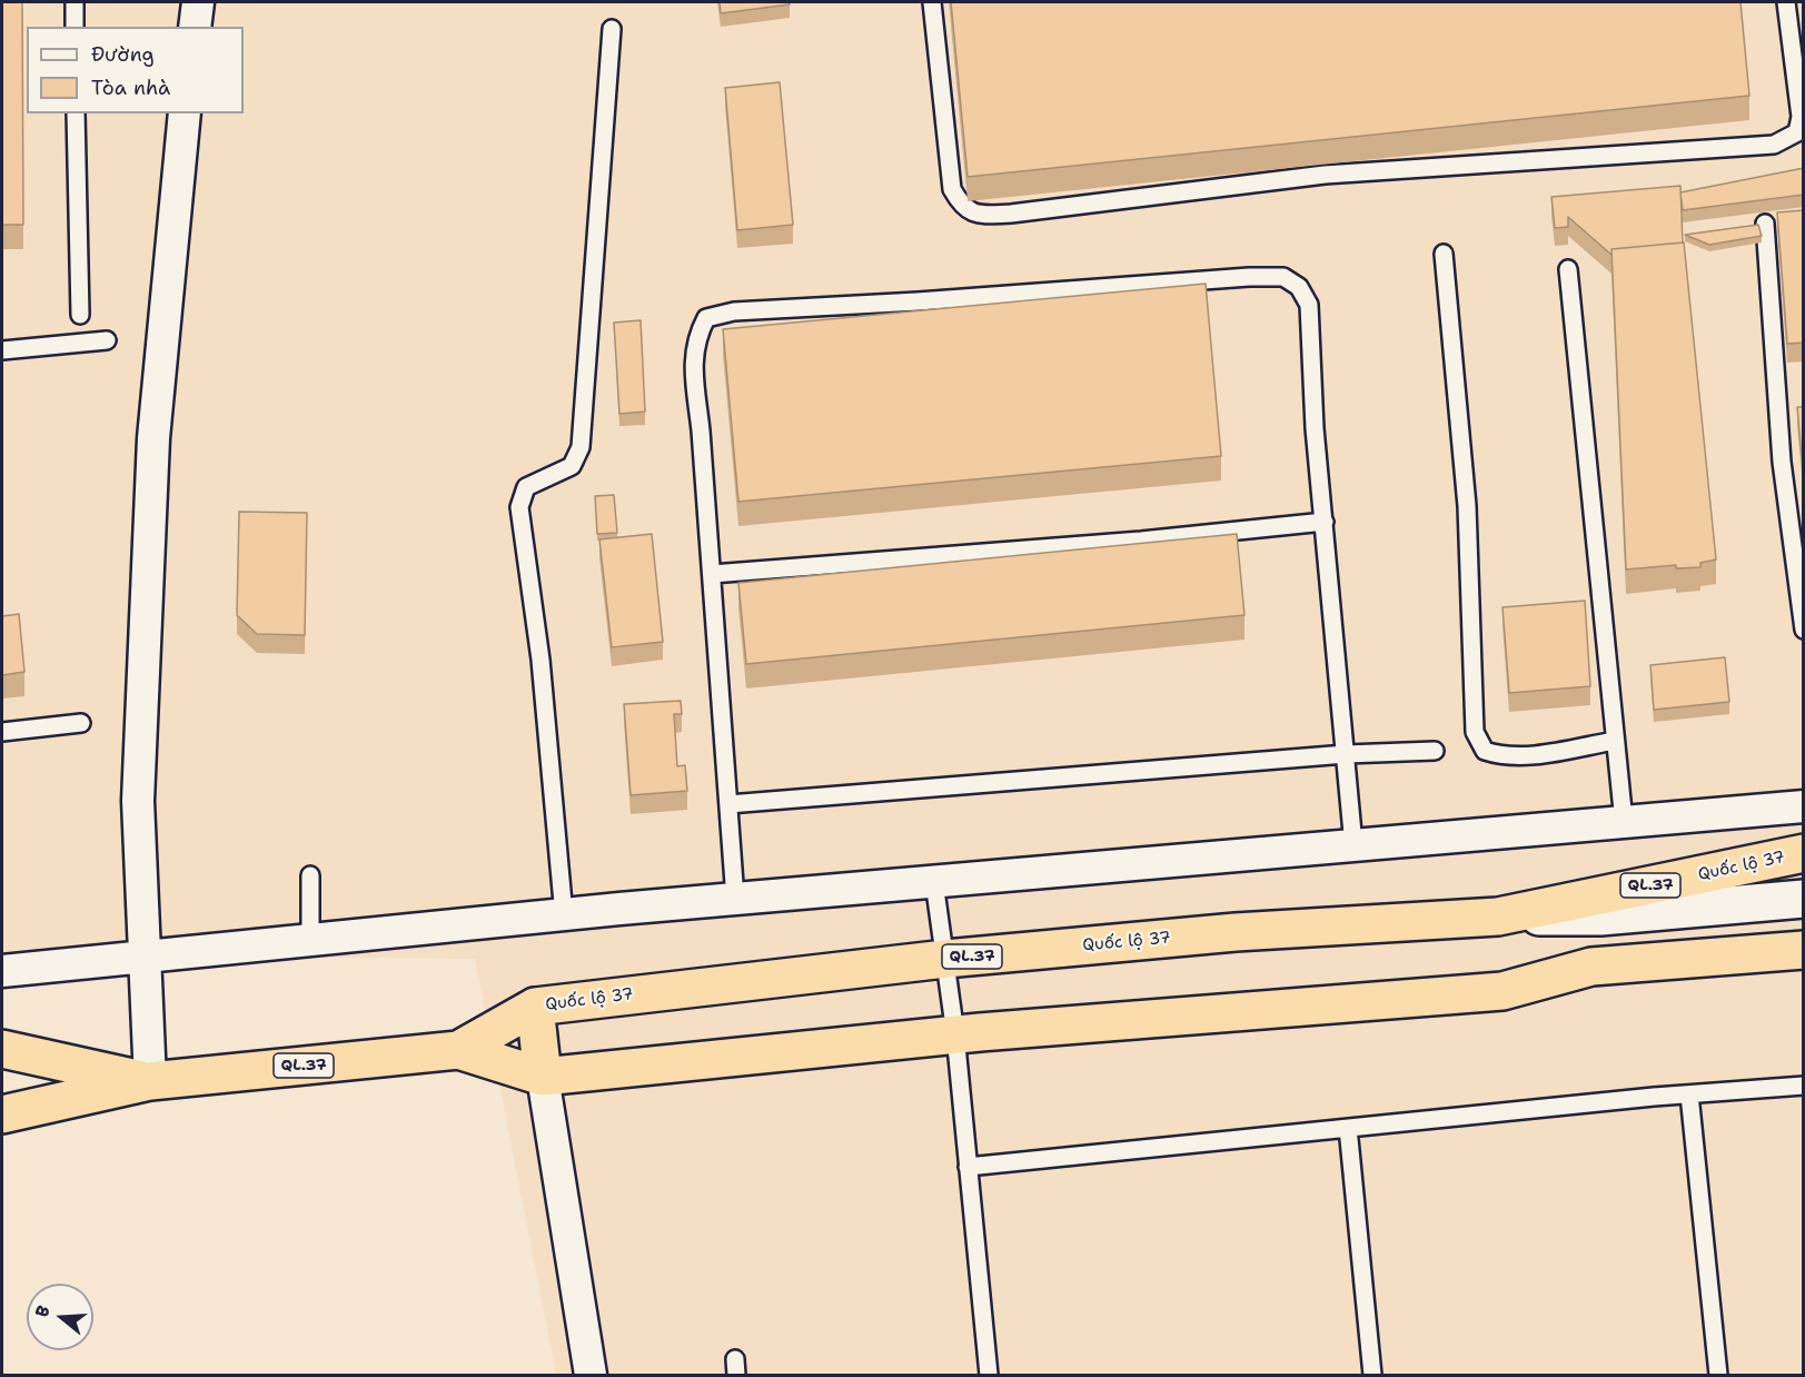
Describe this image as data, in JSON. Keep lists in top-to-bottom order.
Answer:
{
  "streets": {
    "highway": ["Quốc lộ 37", "QL.37"]
  },
  "legend": ["Đường", "Tòa nhà"],
  "north": "left"
}
